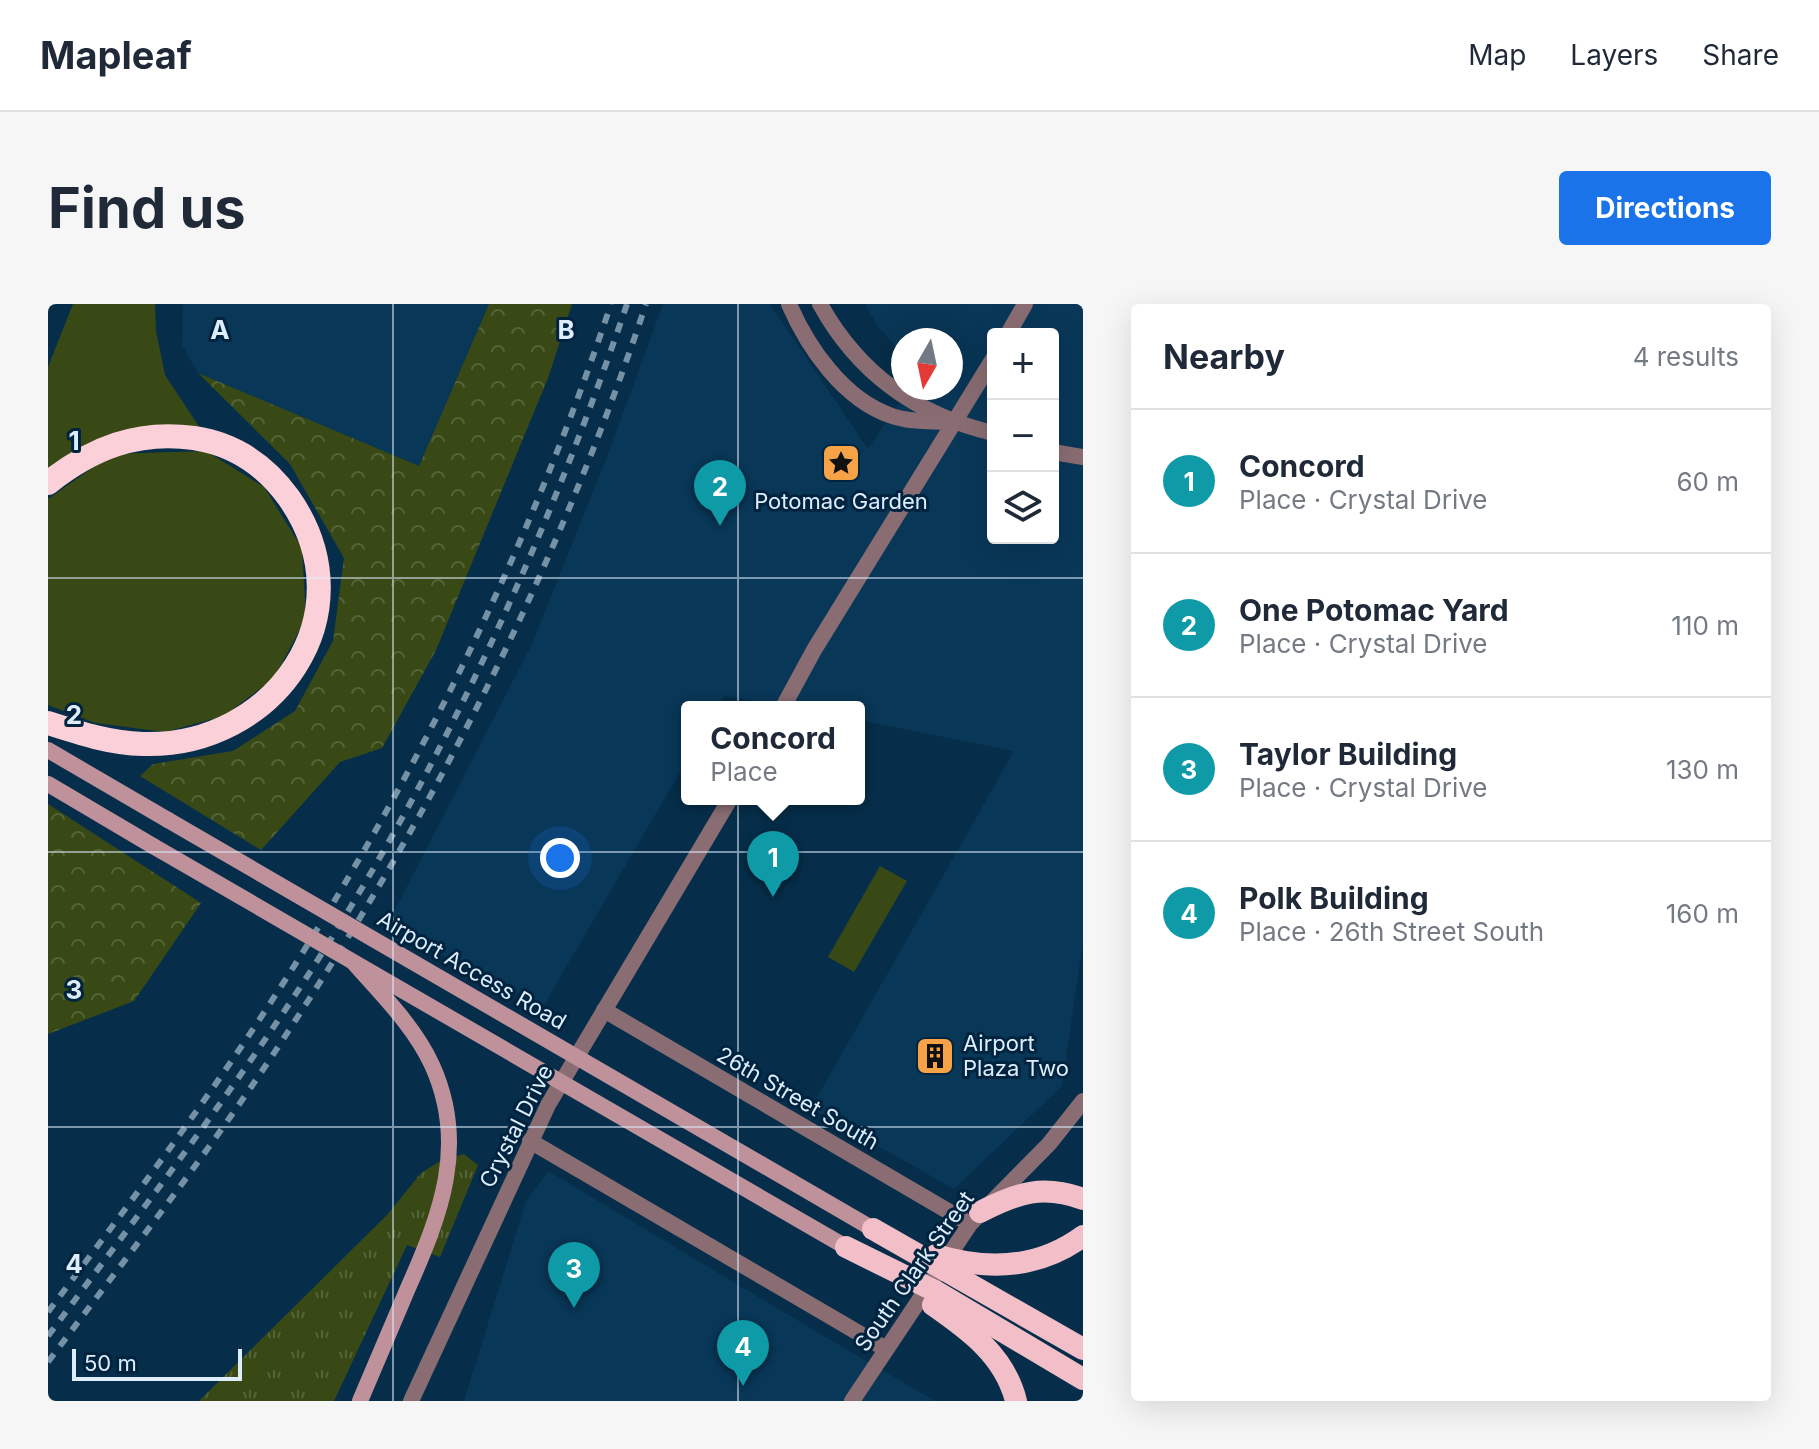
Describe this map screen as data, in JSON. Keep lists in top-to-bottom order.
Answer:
{
  "streets": {
    "main road": ["Airport Access Road"],
    "street": ["26th Street South", "Crystal Drive", "South Clark Street"]
  },
  "crossings": [
    ["26th Street South", "Crystal Drive"],
    ["26th Street South", "South Clark Street"]
  ],
  "places": {
    "place": ["Potomac Garden"],
    "building": ["Airport Plaza Two"]
  },
  "scale_bar": "50 m",
  "north": "bottom",
  "page": {
    "header": "Mapleaf",
    "nav": ["Map", "Layers", "Share"],
    "buttons": "Directions",
    "title": "Find us",
    "heading": ["Nearby", "4 results"],
    "map_buttons": ["+", "−"],
    "list": [
      {
        "mark": "1",
        "name": "Concord",
        "note": "Place · Crystal Drive",
        "value": "60 m"
      },
      {
        "mark": "2",
        "name": "One Potomac Yard",
        "note": "Place · Crystal Drive",
        "value": "110 m"
      },
      {
        "mark": "3",
        "name": "Taylor Building",
        "note": "Place · Crystal Drive",
        "value": "130 m"
      },
      {
        "mark": "4",
        "name": "Polk Building",
        "note": "Place · 26th Street South",
        "value": "160 m"
      }
    ],
    "pins": [
      "2",
      "1",
      "3",
      "4"
    ],
    "popup": ["Concord", "Place"],
    "scale": "50 m"
  },
  "grid": {
    "columns": ["A", "B"],
    "rows": [
      "1",
      "2",
      "3",
      "4"
    ]
  }
}
